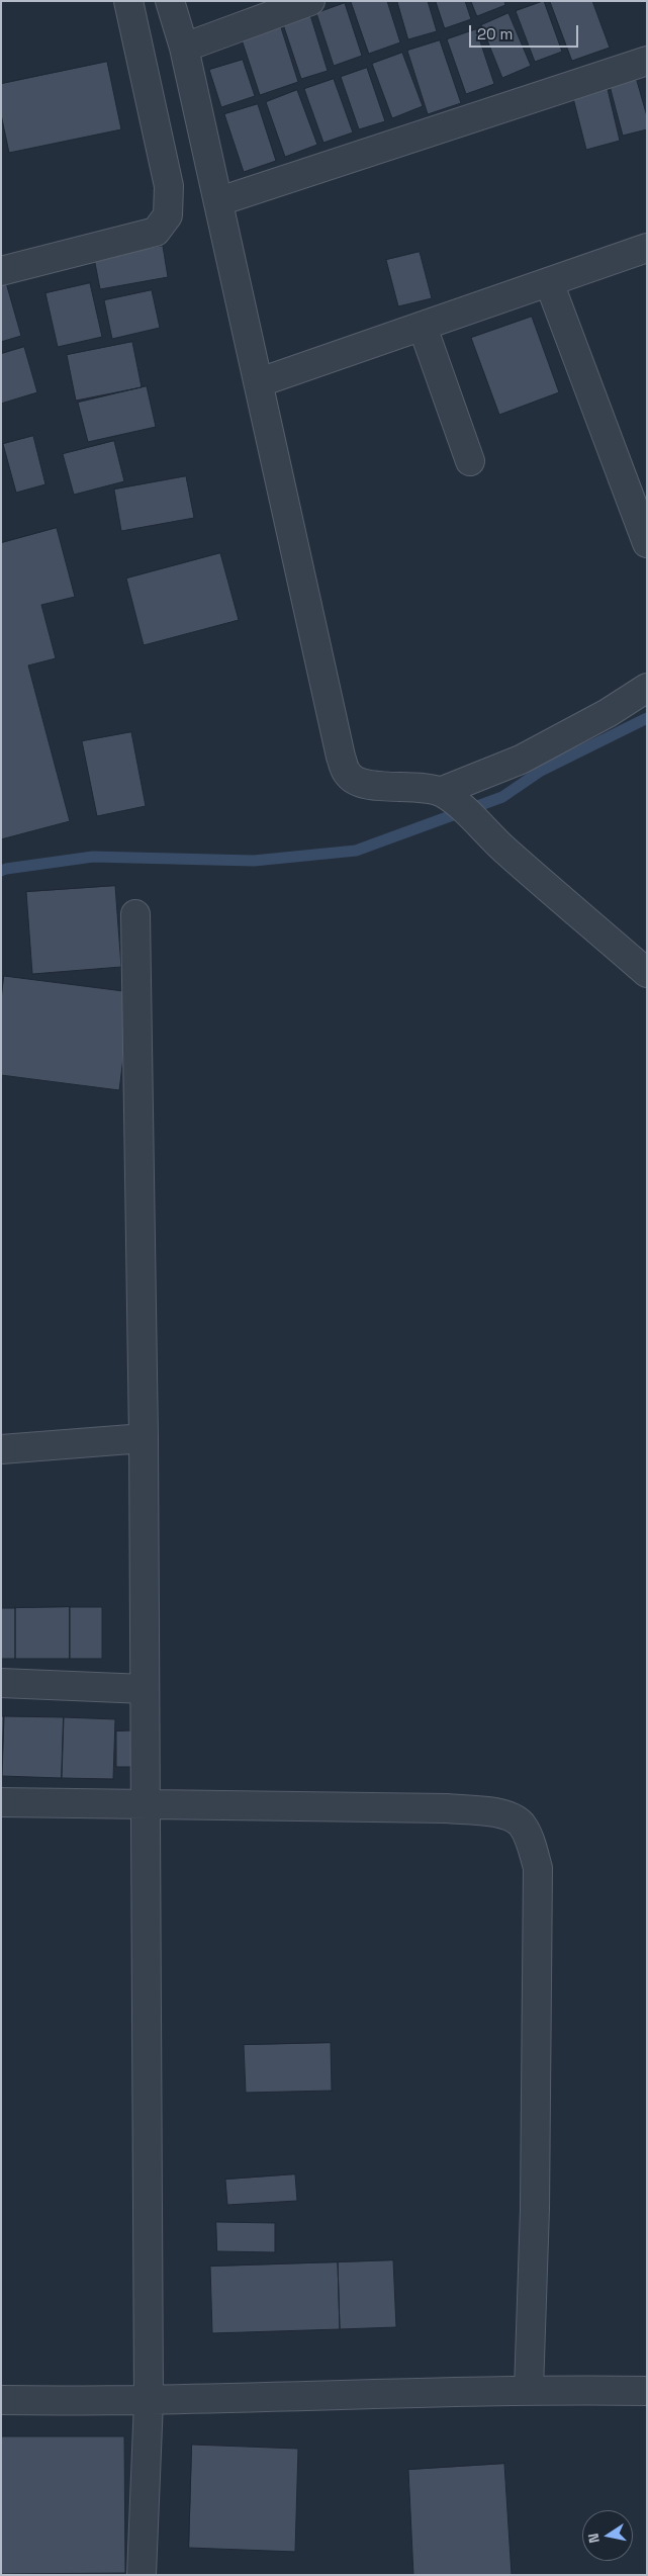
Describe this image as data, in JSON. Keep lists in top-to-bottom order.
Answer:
{
  "scale_bar": "20 m",
  "north": "left"
}
